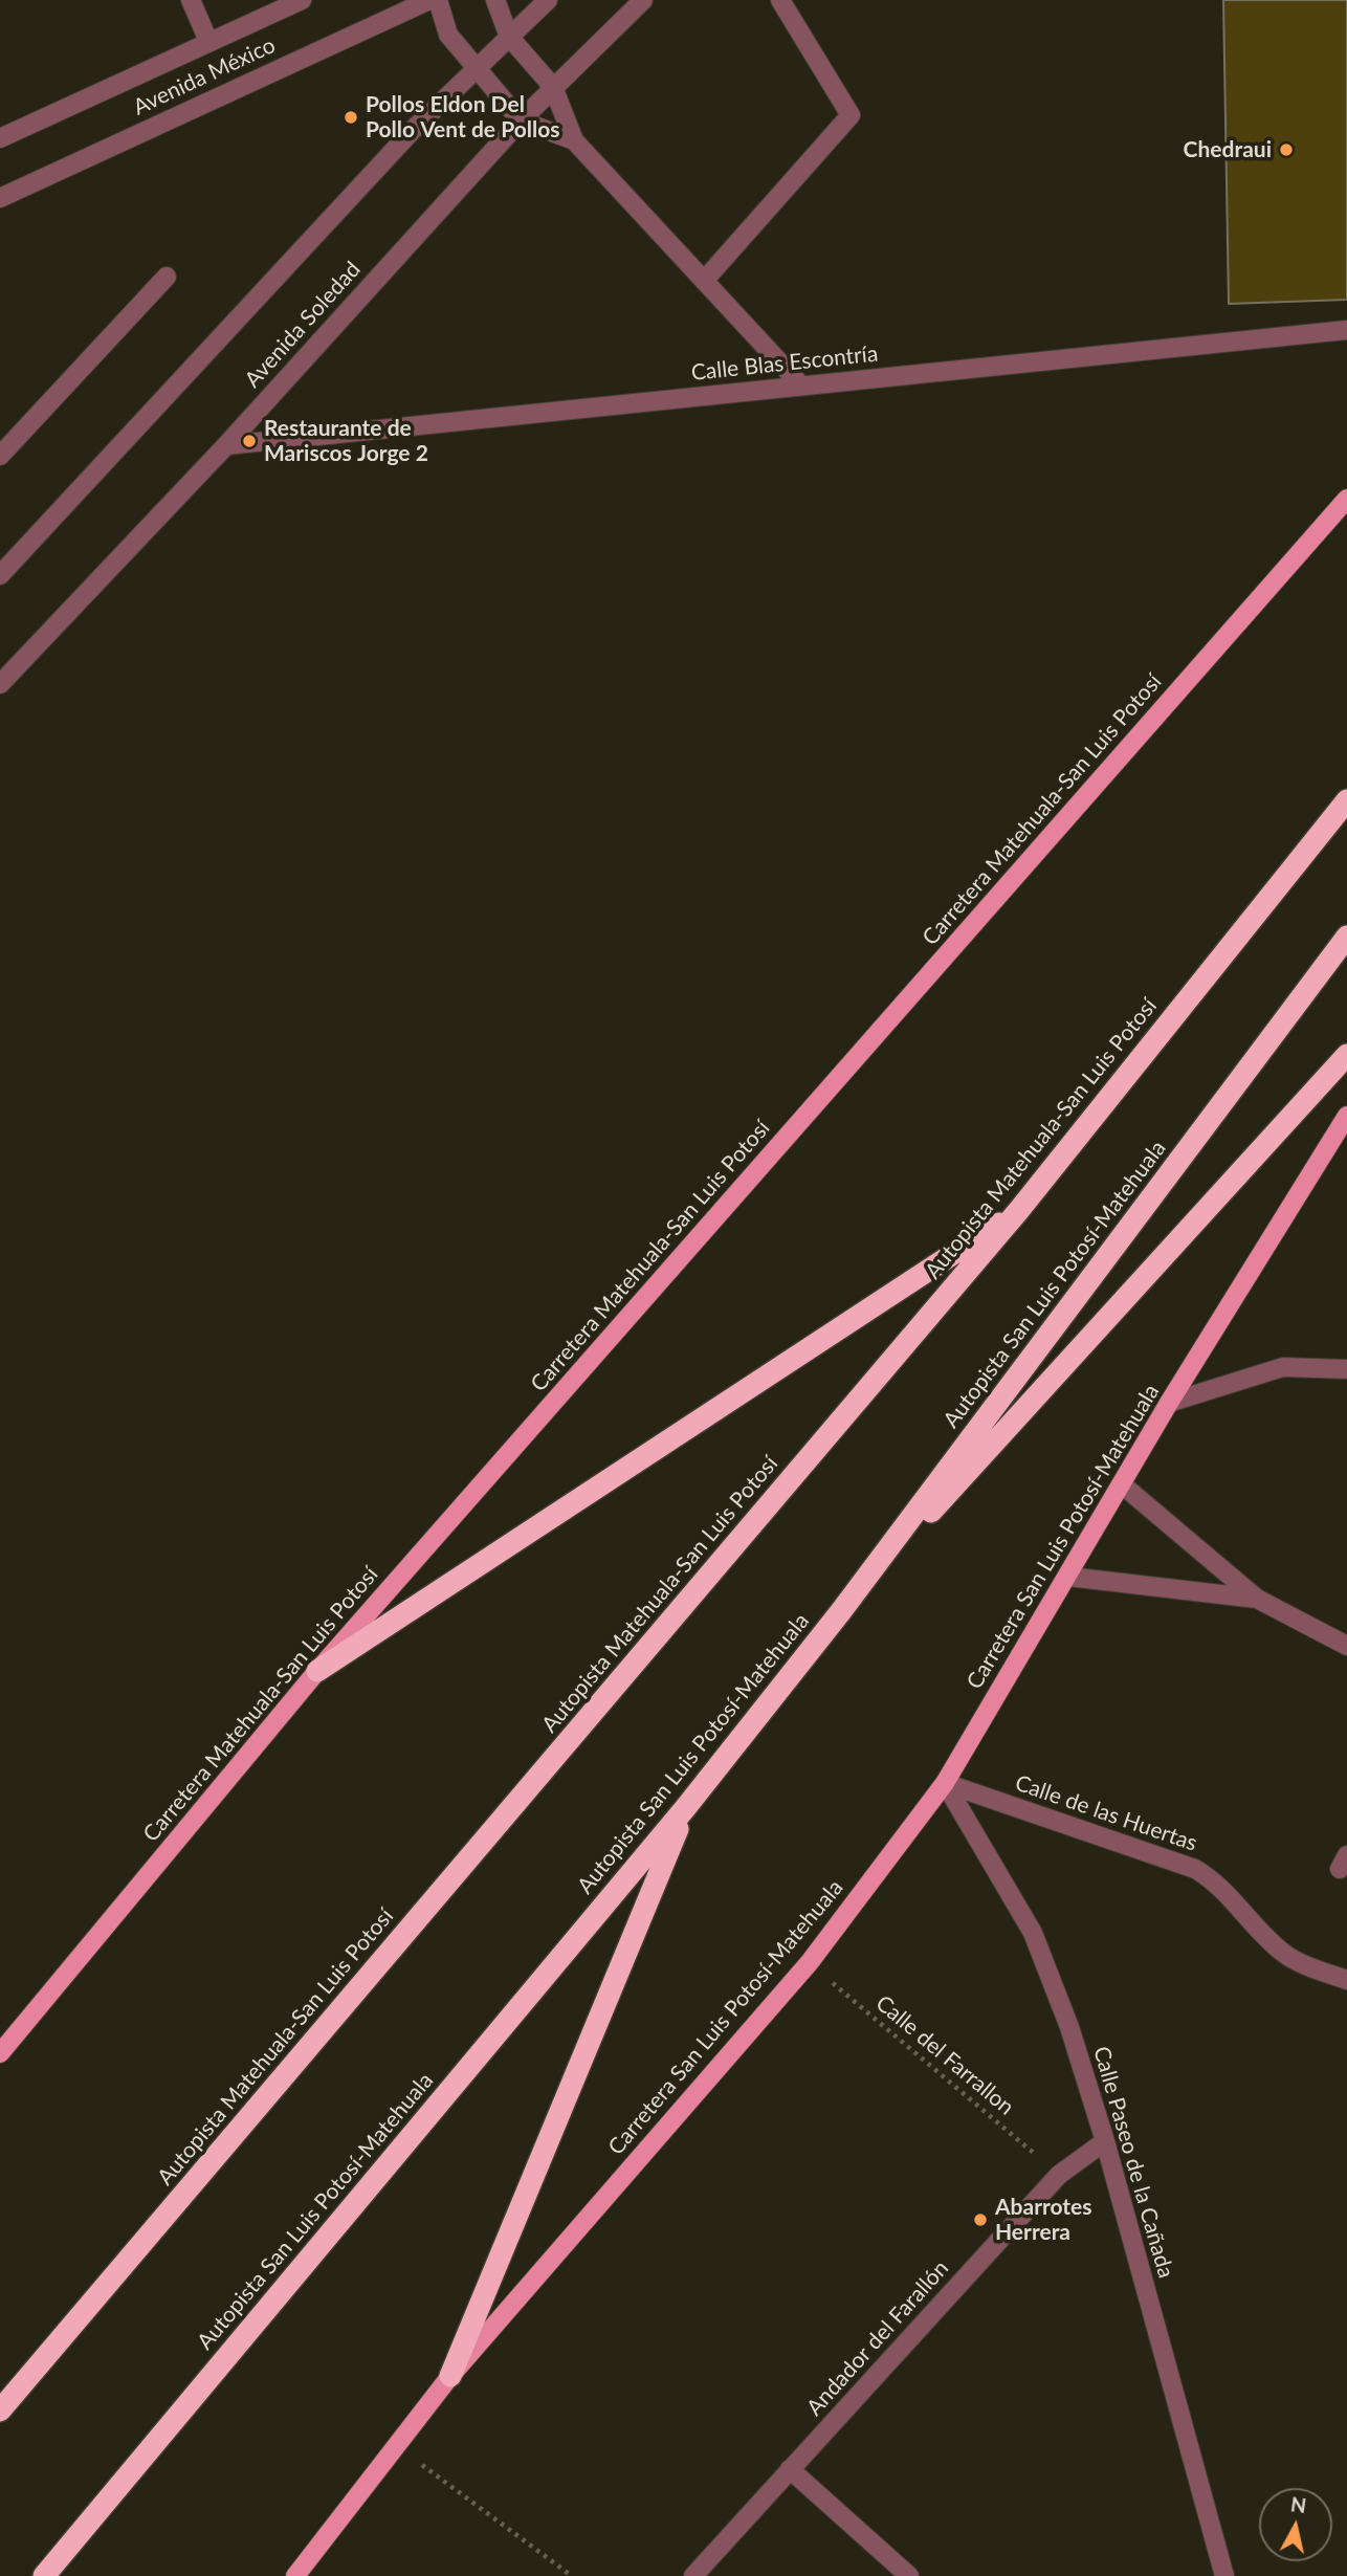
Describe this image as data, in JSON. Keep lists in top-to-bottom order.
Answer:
{
  "streets": {
    "highway": ["Autopista Matehuala-San Luis Potosí", "Autopista San Luis Potosí-Matehuala"],
    "main road": ["Carretera Matehuala-San Luis Potosí", "Carretera San Luis Potosí-Matehuala"],
    "street": [
      "Avenida México",
      "Avenida Soledad",
      "Calle Blas Escontría",
      "Calle de las Huertas",
      "Calle Paseo de la Cañada",
      "Andador del Farallón"
    ],
    "path": ["Calle del Farrallon"]
  },
  "crossings": [
    ["Avenida Soledad", "Calle Blas Escontría"],
    ["Carretera San Luis Potosí-Matehuala", "Calle de las Huertas"],
    ["Carretera San Luis Potosí-Matehuala", "Calle del Farrallon"],
    ["Carretera San Luis Potosí-Matehuala", "Calle Paseo de la Cañada"],
    ["Calle de las Huertas", "Calle Paseo de la Cañada"],
    ["Calle del Farrallon", "Andador del Farallón"],
    ["Calle Paseo de la Cañada", "Andador del Farallón"]
  ],
  "places": [
    "Pollos Eldon Del Pollo Vent de Pollos",
    "Chedraui",
    "Restaurante de Mariscos Jorge 2",
    "Abarrotes Herrera"
  ],
  "north": "top"
}
